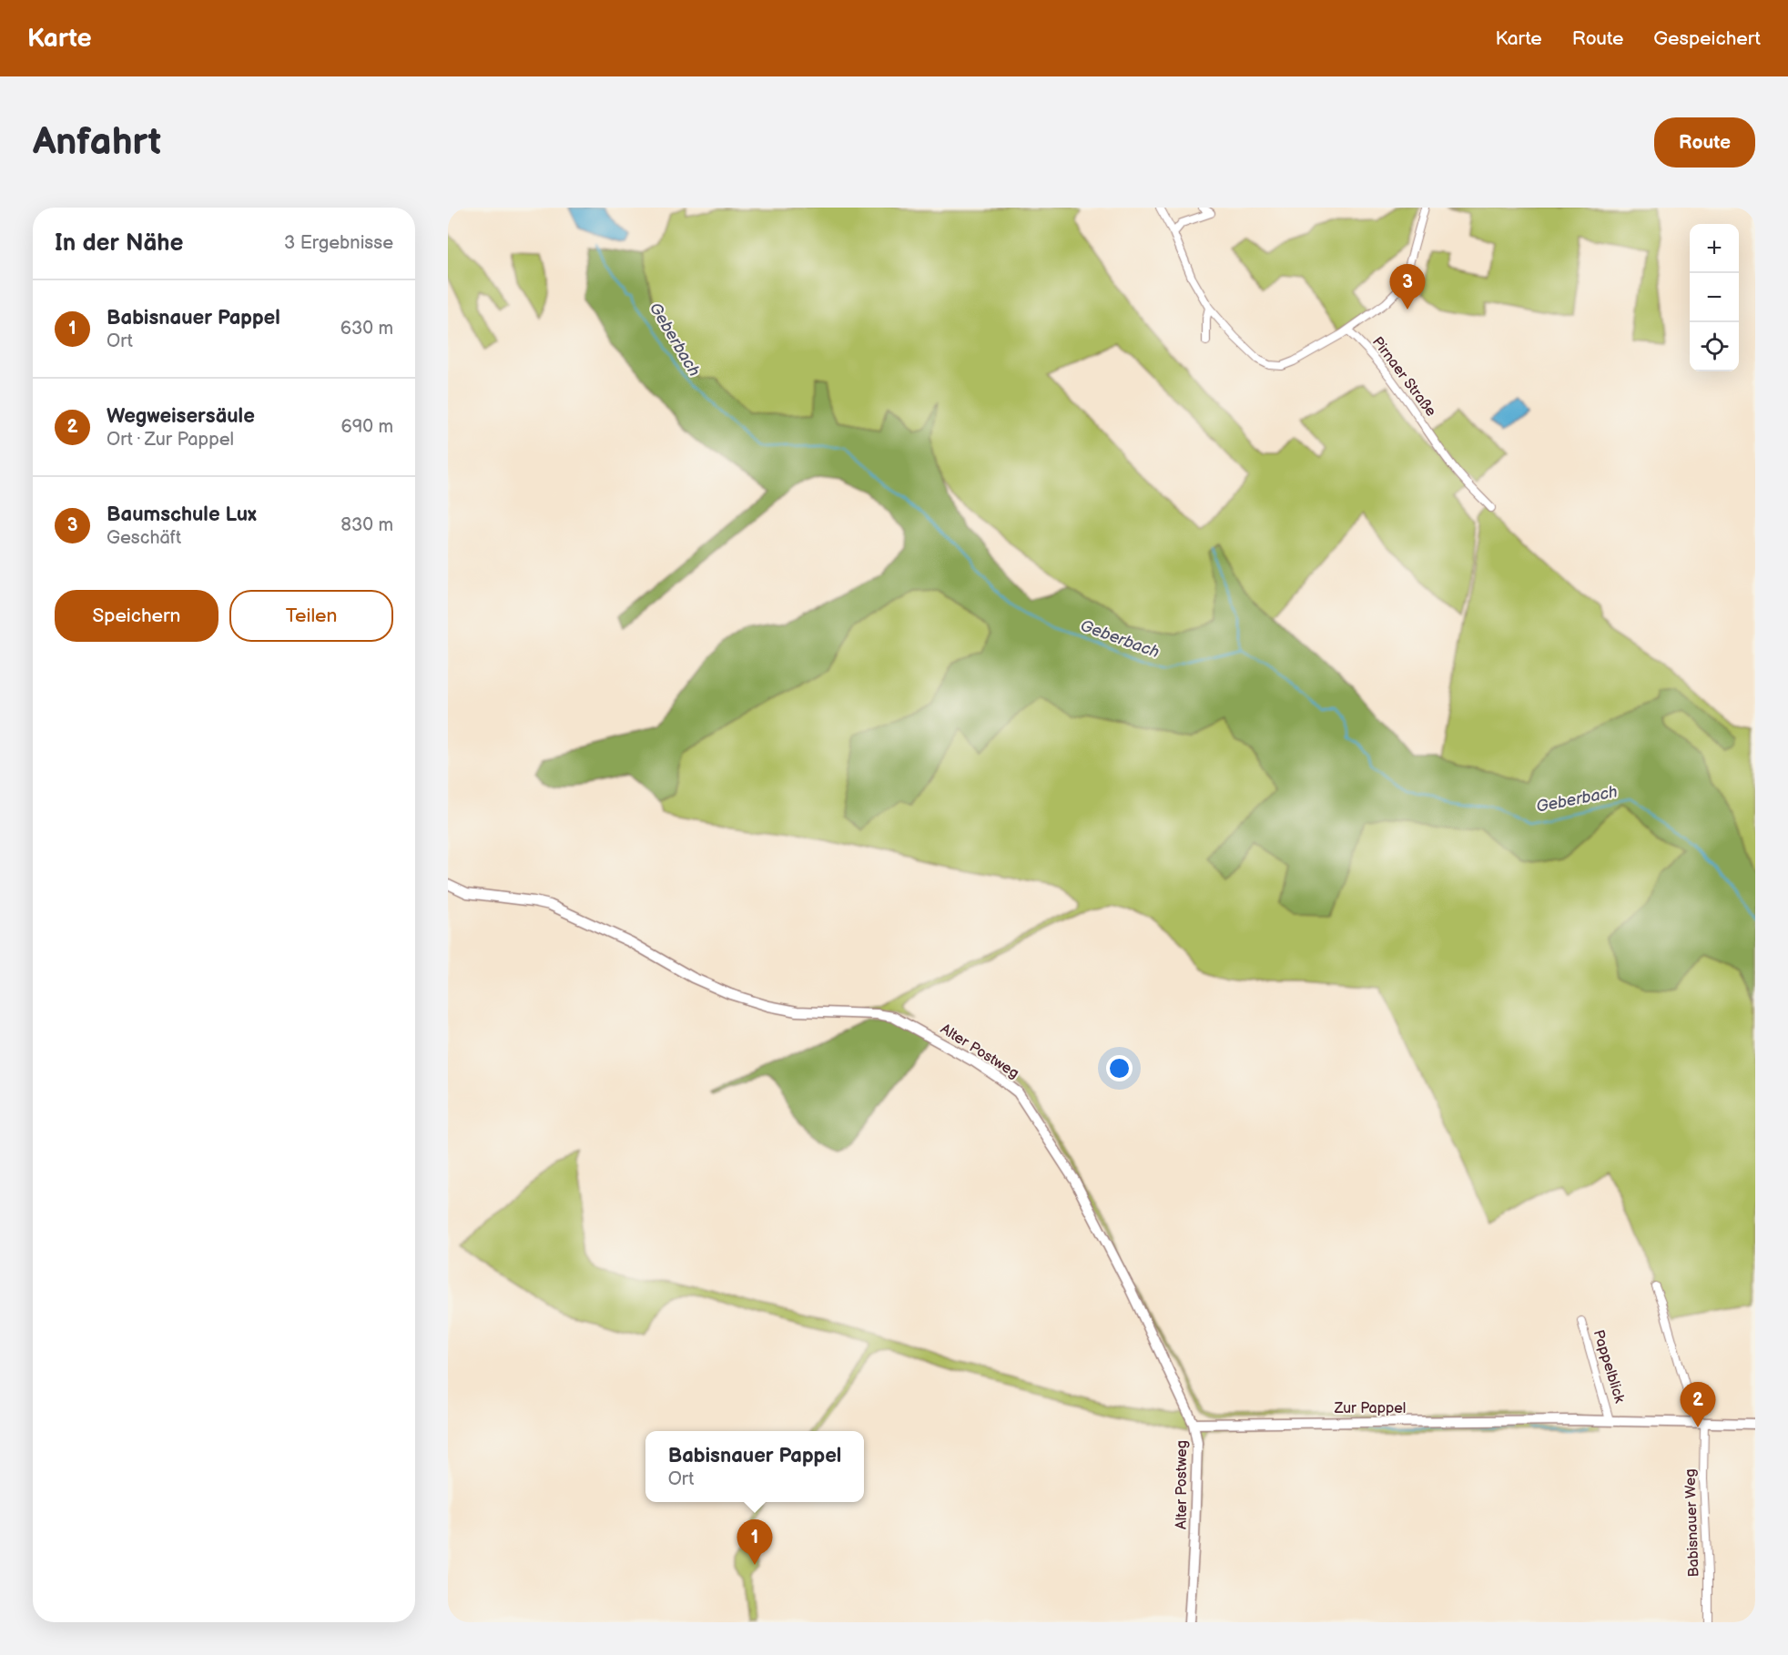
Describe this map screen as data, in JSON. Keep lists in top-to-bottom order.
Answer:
{
  "streets": {
    "street": [
      "Pirnaer Straße",
      "Alter Postweg",
      "Pappelblick",
      "Zur Pappel",
      "Babisnauer Weg"
    ]
  },
  "crossings": [
    ["Alter Postweg", "Zur Pappel"],
    ["Pappelblick", "Zur Pappel"],
    ["Zur Pappel", "Babisnauer Weg"]
  ],
  "water": ["Geberbach"],
  "page": {
    "header": "Karte",
    "nav": ["Karte", "Route", "Gespeichert"],
    "buttons": [
      "Route",
      ["Speichern", "Teilen"]
    ],
    "title": "Anfahrt",
    "heading": ["In der Nähe", "3 Ergebnisse"],
    "map_buttons": ["+", "−"],
    "pins": ["3", "2", "1"],
    "list": [
      {
        "mark": "1",
        "name": "Babisnauer Pappel",
        "note": "Ort",
        "value": "630 m"
      },
      {
        "mark": "2",
        "name": "Wegweisersäule",
        "note": "Ort · Zur Pappel",
        "value": "690 m"
      },
      {
        "mark": "3",
        "name": "Baumschule Lux",
        "note": "Geschäft",
        "value": "830 m"
      }
    ],
    "popup": ["Babisnauer Pappel", "Ort"]
  }
}
